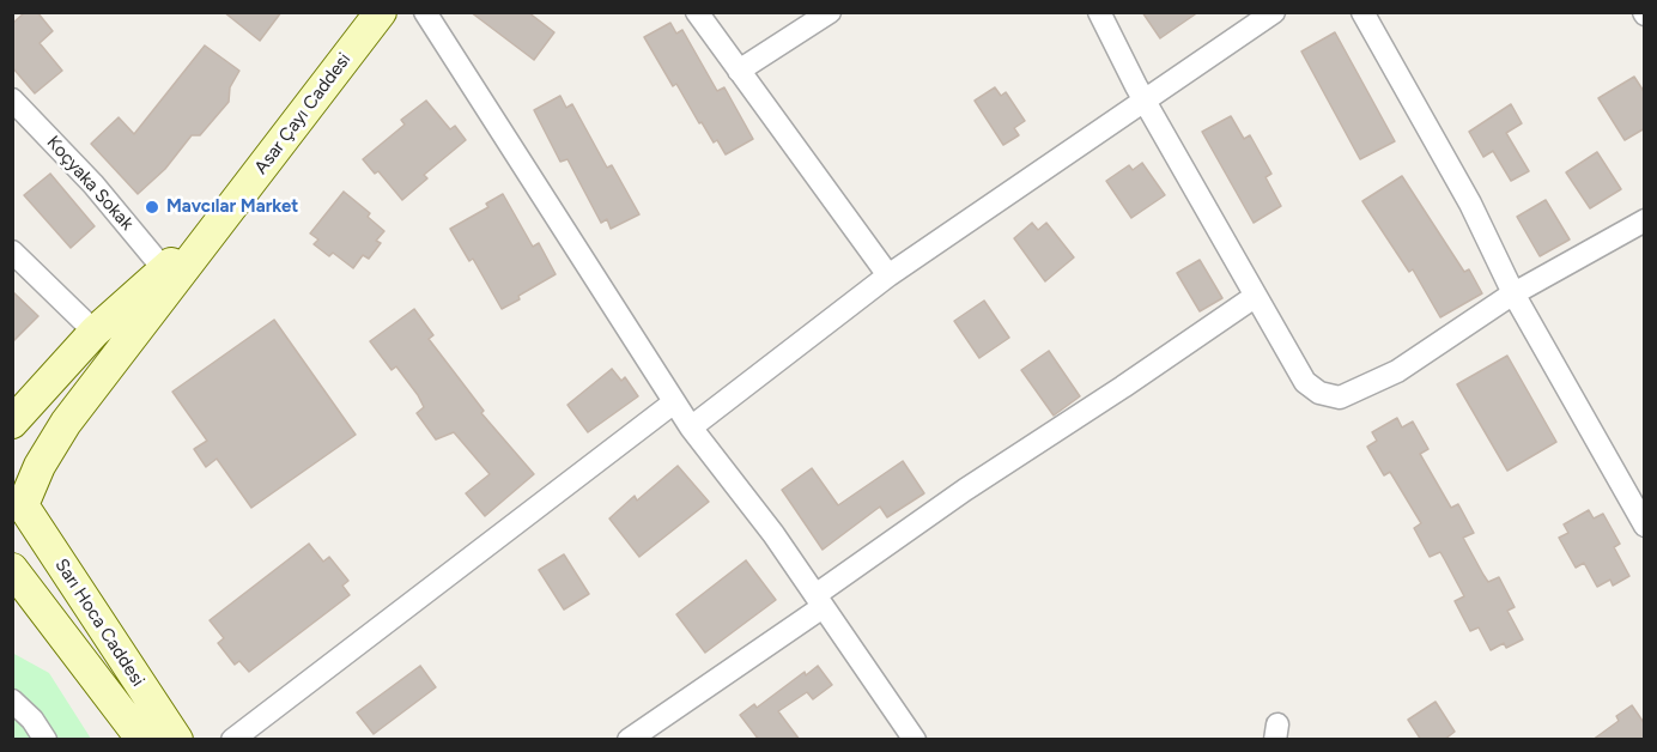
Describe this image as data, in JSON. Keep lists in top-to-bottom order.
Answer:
{
  "streets": {
    "street": ["Asar Çayı Caddesi", "Koçyaka Sokak", "Sarı Hoca Caddesi"]
  },
  "places": ["Mavcılar Market"]
}
